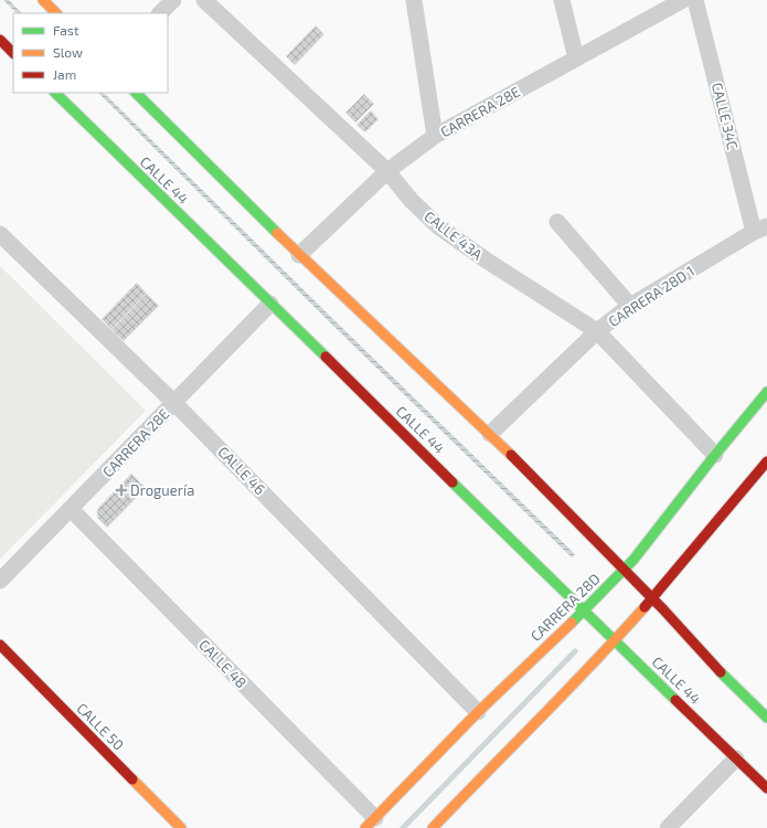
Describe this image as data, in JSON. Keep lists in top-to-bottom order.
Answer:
{
  "streets": {
    "main road": ["CALLE 44", "CARRERA 28D", "CALLE 50"],
    "street": [
      "CARRERA 28E",
      "CALLE 34C",
      "CALLE 43A",
      "CARRERA 28D 1",
      "CALLE 46",
      "CALLE 48"
    ]
  },
  "crossings": [
    ["CARRERA 28E", "CALLE 44"],
    ["CARRERA 28E", "CALLE 43A"],
    ["CARRERA 28E", "CALLE 46"],
    ["CARRERA 28E", "CALLE 48"],
    ["CALLE 34C", "CARRERA 28D 1"],
    ["CALLE 44", "CARRERA 28D"],
    ["CALLE 43A", "CARRERA 28D 1"],
    ["CALLE 43A", "CARRERA 28D"],
    ["CALLE 46", "CARRERA 28D"],
    ["CARRERA 28D", "CALLE 48"]
  ],
  "places": {
    "health": ["Droguería"]
  },
  "legend": ["Fast", "Slow", "Jam"]
}
